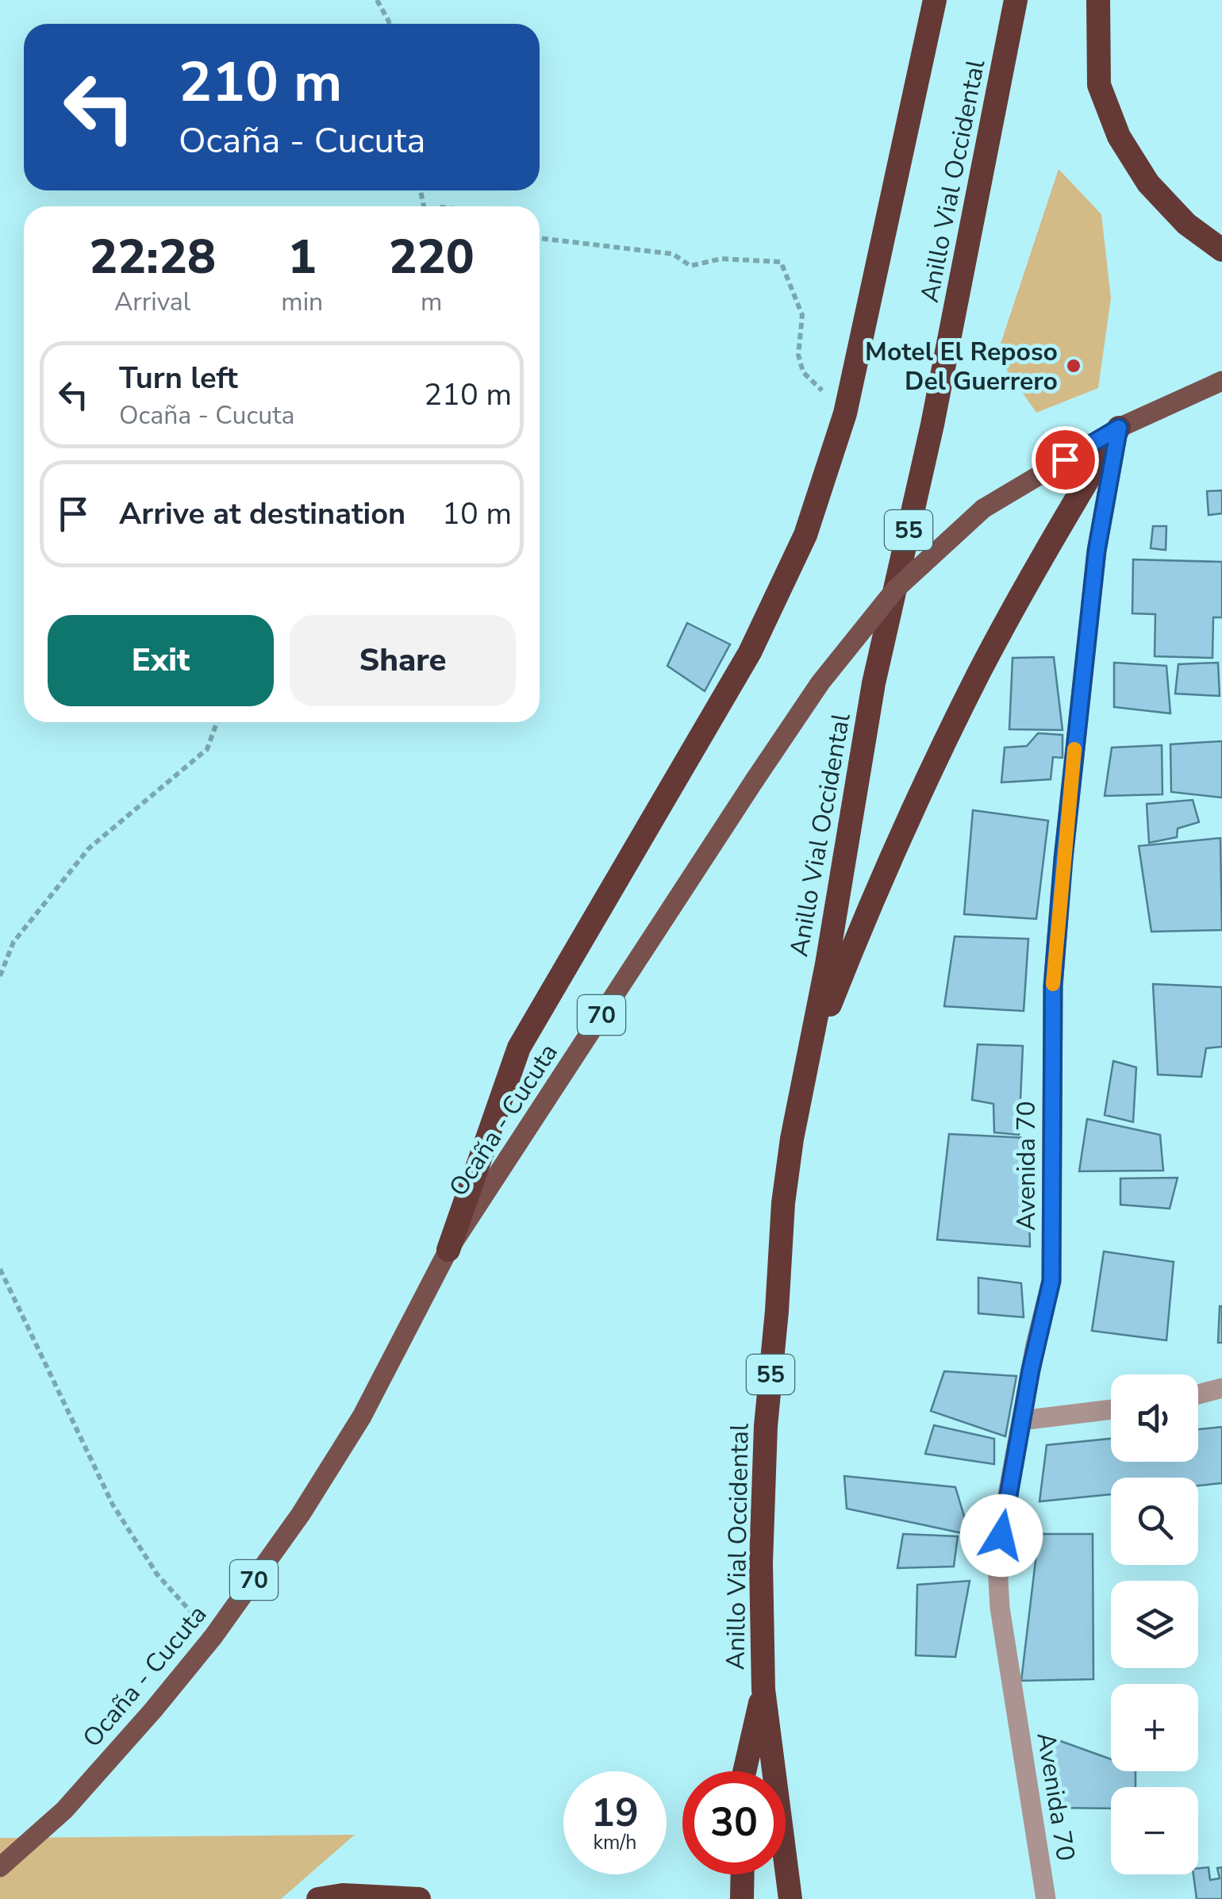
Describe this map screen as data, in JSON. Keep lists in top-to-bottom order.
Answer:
{
  "streets": {
    "highway": ["Anillo Vial Occidental", "55"],
    "main road": ["70", "Ocaña - Cucuta"],
    "street": ["Avenida 70"]
  },
  "crossings": [
    ["Ocaña - Cucuta", "Avenida 70"]
  ],
  "places": ["Motel El Reposo Del Guerrero"],
  "page": {
    "turn": ["210 m", "Ocaña - Cucuta"],
    "eta": [
      "22:28",
      "Arrival",
      "1",
      "min",
      "220",
      "m"
    ],
    "list": [
      {
        "name": "Turn left",
        "note": "Ocaña - Cucuta",
        "value": "210 m"
      },
      {
        "name": "Arrive at destination",
        "value": "10 m"
      }
    ],
    "buttons": ["Exit", "Share"],
    "map_buttons": ["+", "−"],
    "speed": "19 km/h",
    "limit": "30"
  }
}
